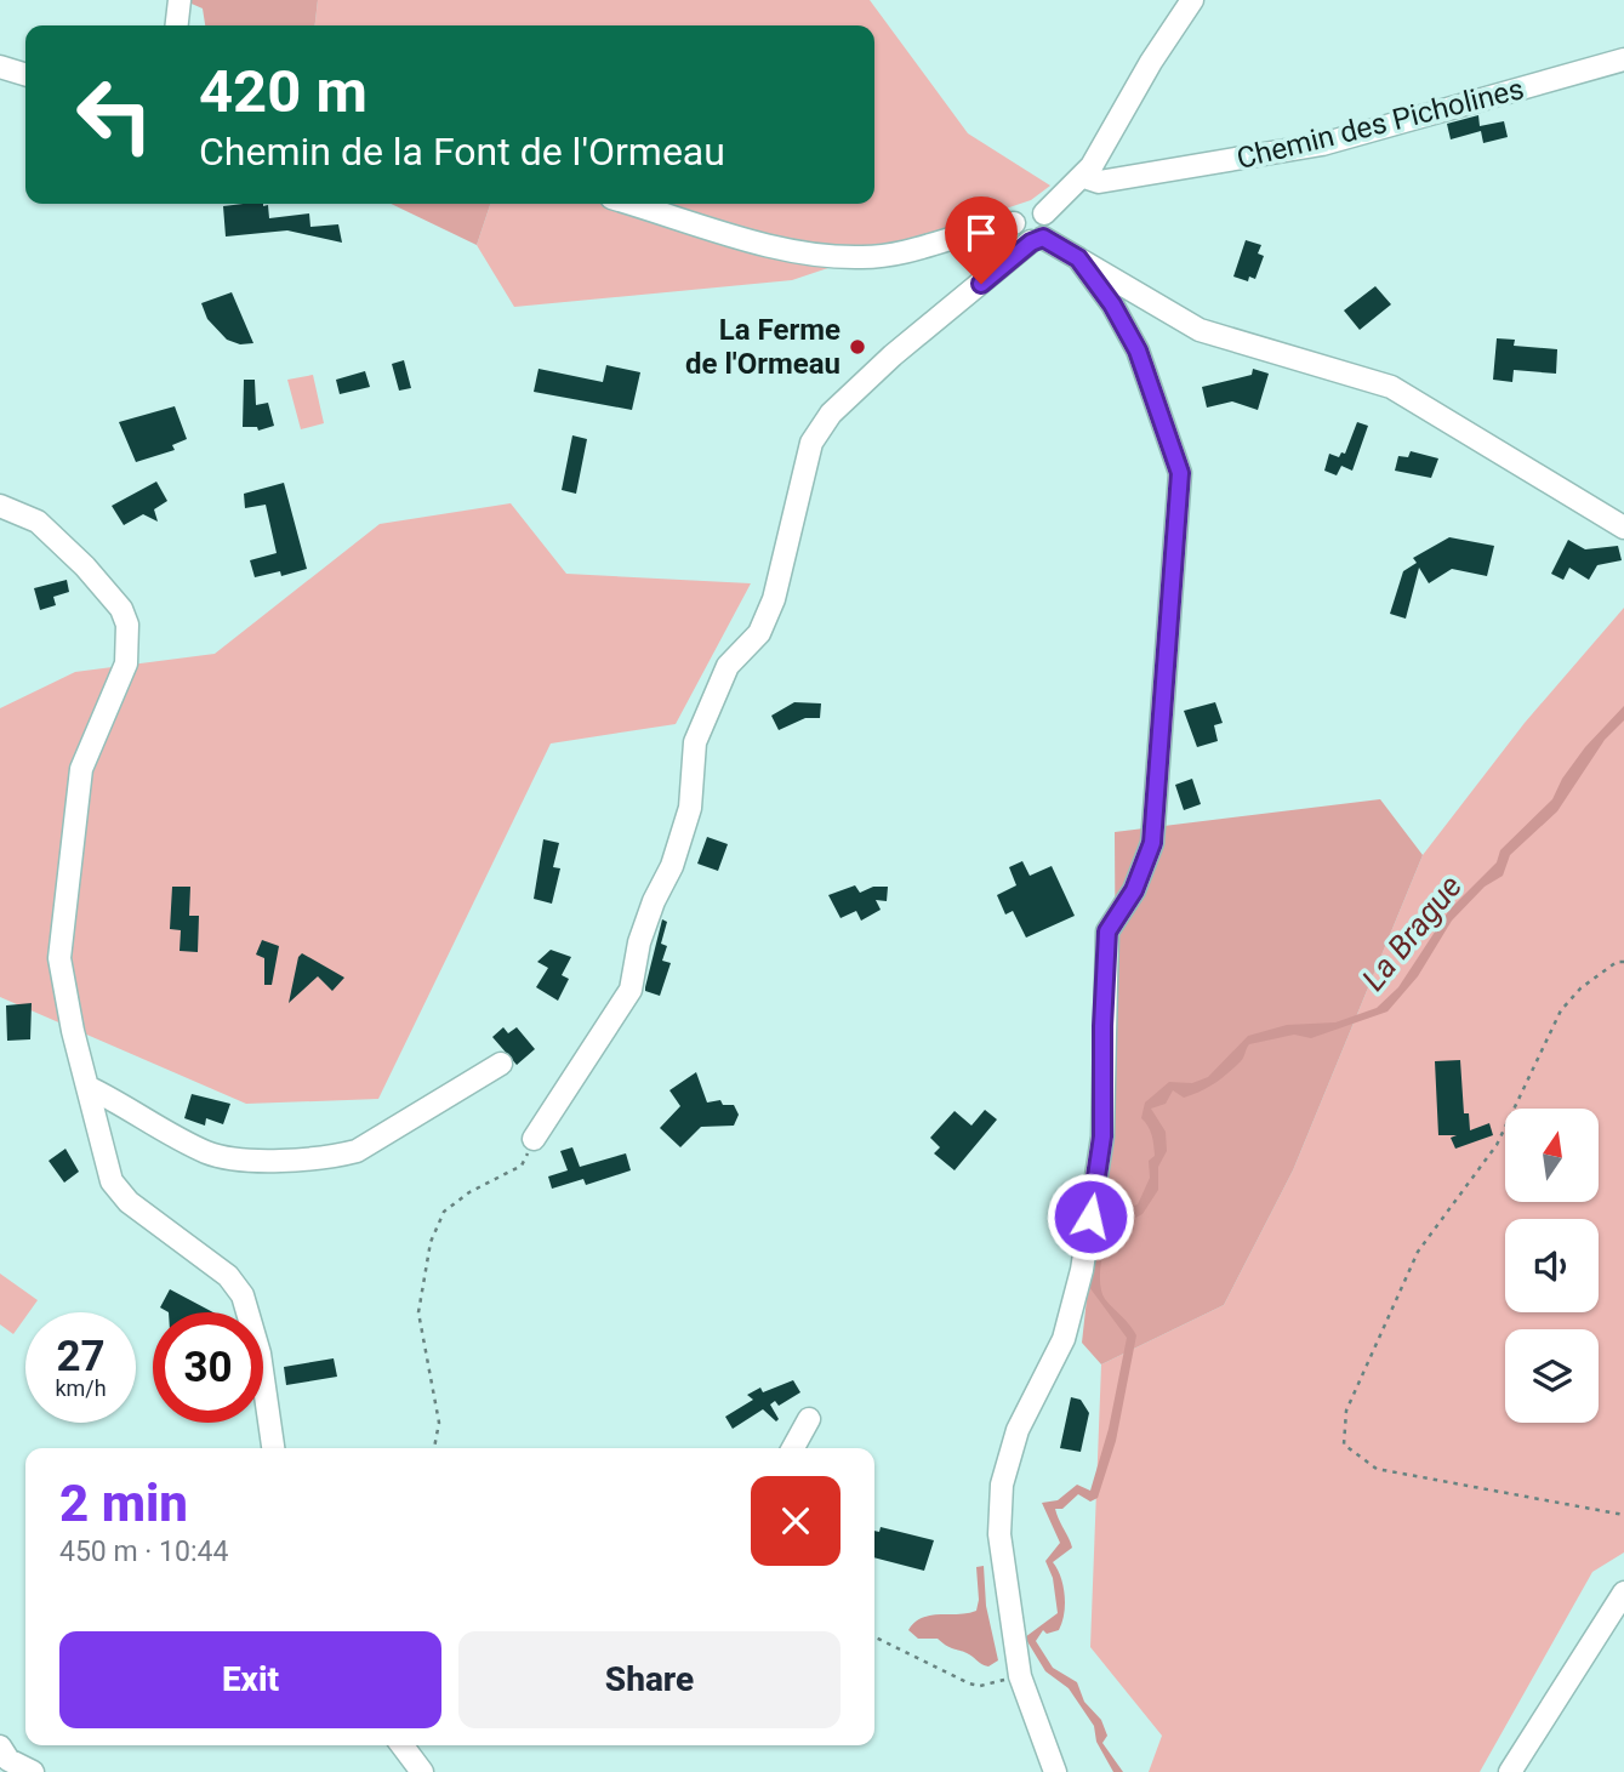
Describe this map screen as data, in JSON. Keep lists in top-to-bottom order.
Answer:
{
  "streets": {
    "street": ["Chemin des Picholines"]
  },
  "water": ["La Brague"],
  "places": ["La Ferme de l'Ormeau"],
  "north": "top",
  "page": {
    "turn": ["420 m", "Chemin de la Font de l'Ormeau"],
    "speed": "27 km/h",
    "limit": "30",
    "heading": ["2 min", "450 m · 10:44"],
    "buttons": ["Exit", "Share"]
  }
}
